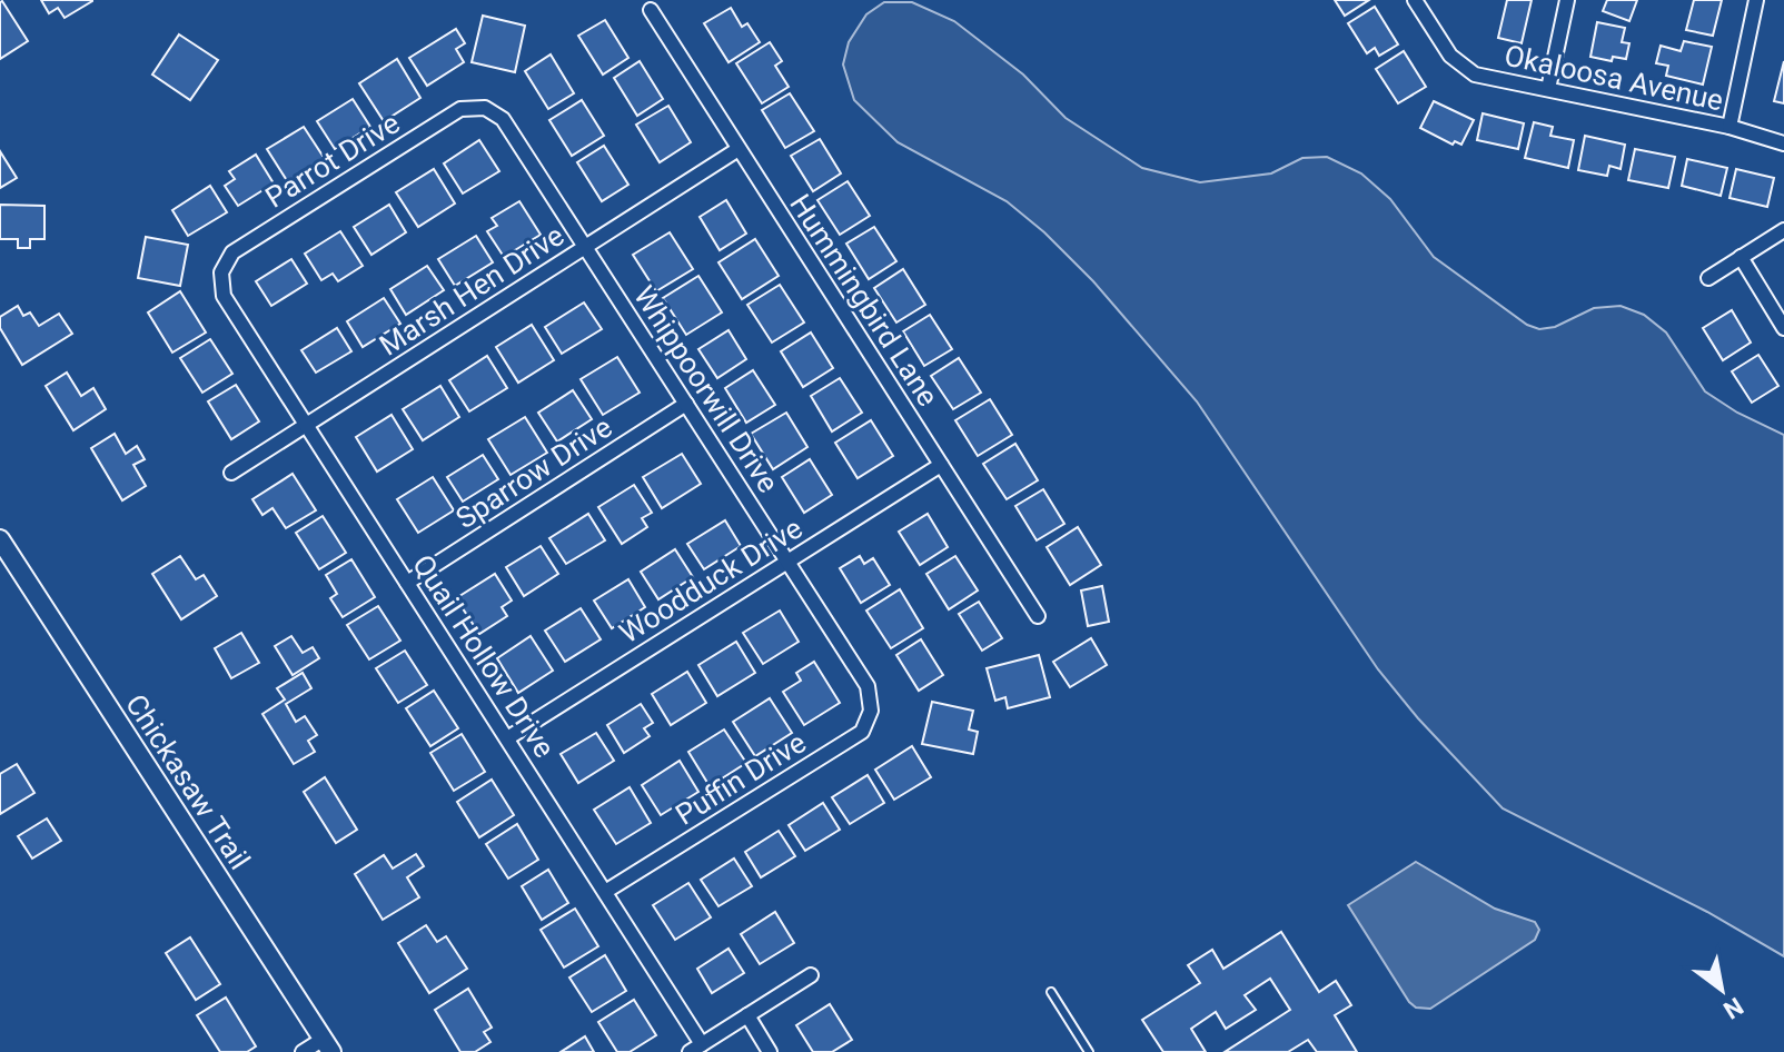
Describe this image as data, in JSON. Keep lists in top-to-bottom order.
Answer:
{
  "streets": {
    "street": [
      "Okaloosa Avenue",
      "Parrot Drive",
      "Marsh Hen Drive",
      "Hummingbird Lane",
      "Whippoorwill Drive",
      "Sparrow Drive",
      "Woodduck Drive",
      "Quail Hollow Drive",
      "Puffin Drive",
      "Chickasaw Trail"
    ]
  },
  "crossings": [
    ["Parrot Drive", "Whippoorwill Drive"],
    ["Parrot Drive", "Quail Hollow Drive"],
    ["Marsh Hen Drive", "Hummingbird Lane"],
    ["Marsh Hen Drive", "Whippoorwill Drive"],
    ["Marsh Hen Drive", "Quail Hollow Drive"],
    ["Hummingbird Lane", "Woodduck Drive"],
    ["Whippoorwill Drive", "Sparrow Drive"],
    ["Whippoorwill Drive", "Woodduck Drive"],
    ["Whippoorwill Drive", "Puffin Drive"],
    ["Sparrow Drive", "Quail Hollow Drive"],
    ["Woodduck Drive", "Quail Hollow Drive"],
    ["Quail Hollow Drive", "Puffin Drive"]
  ],
  "north": "bottom right"
}
